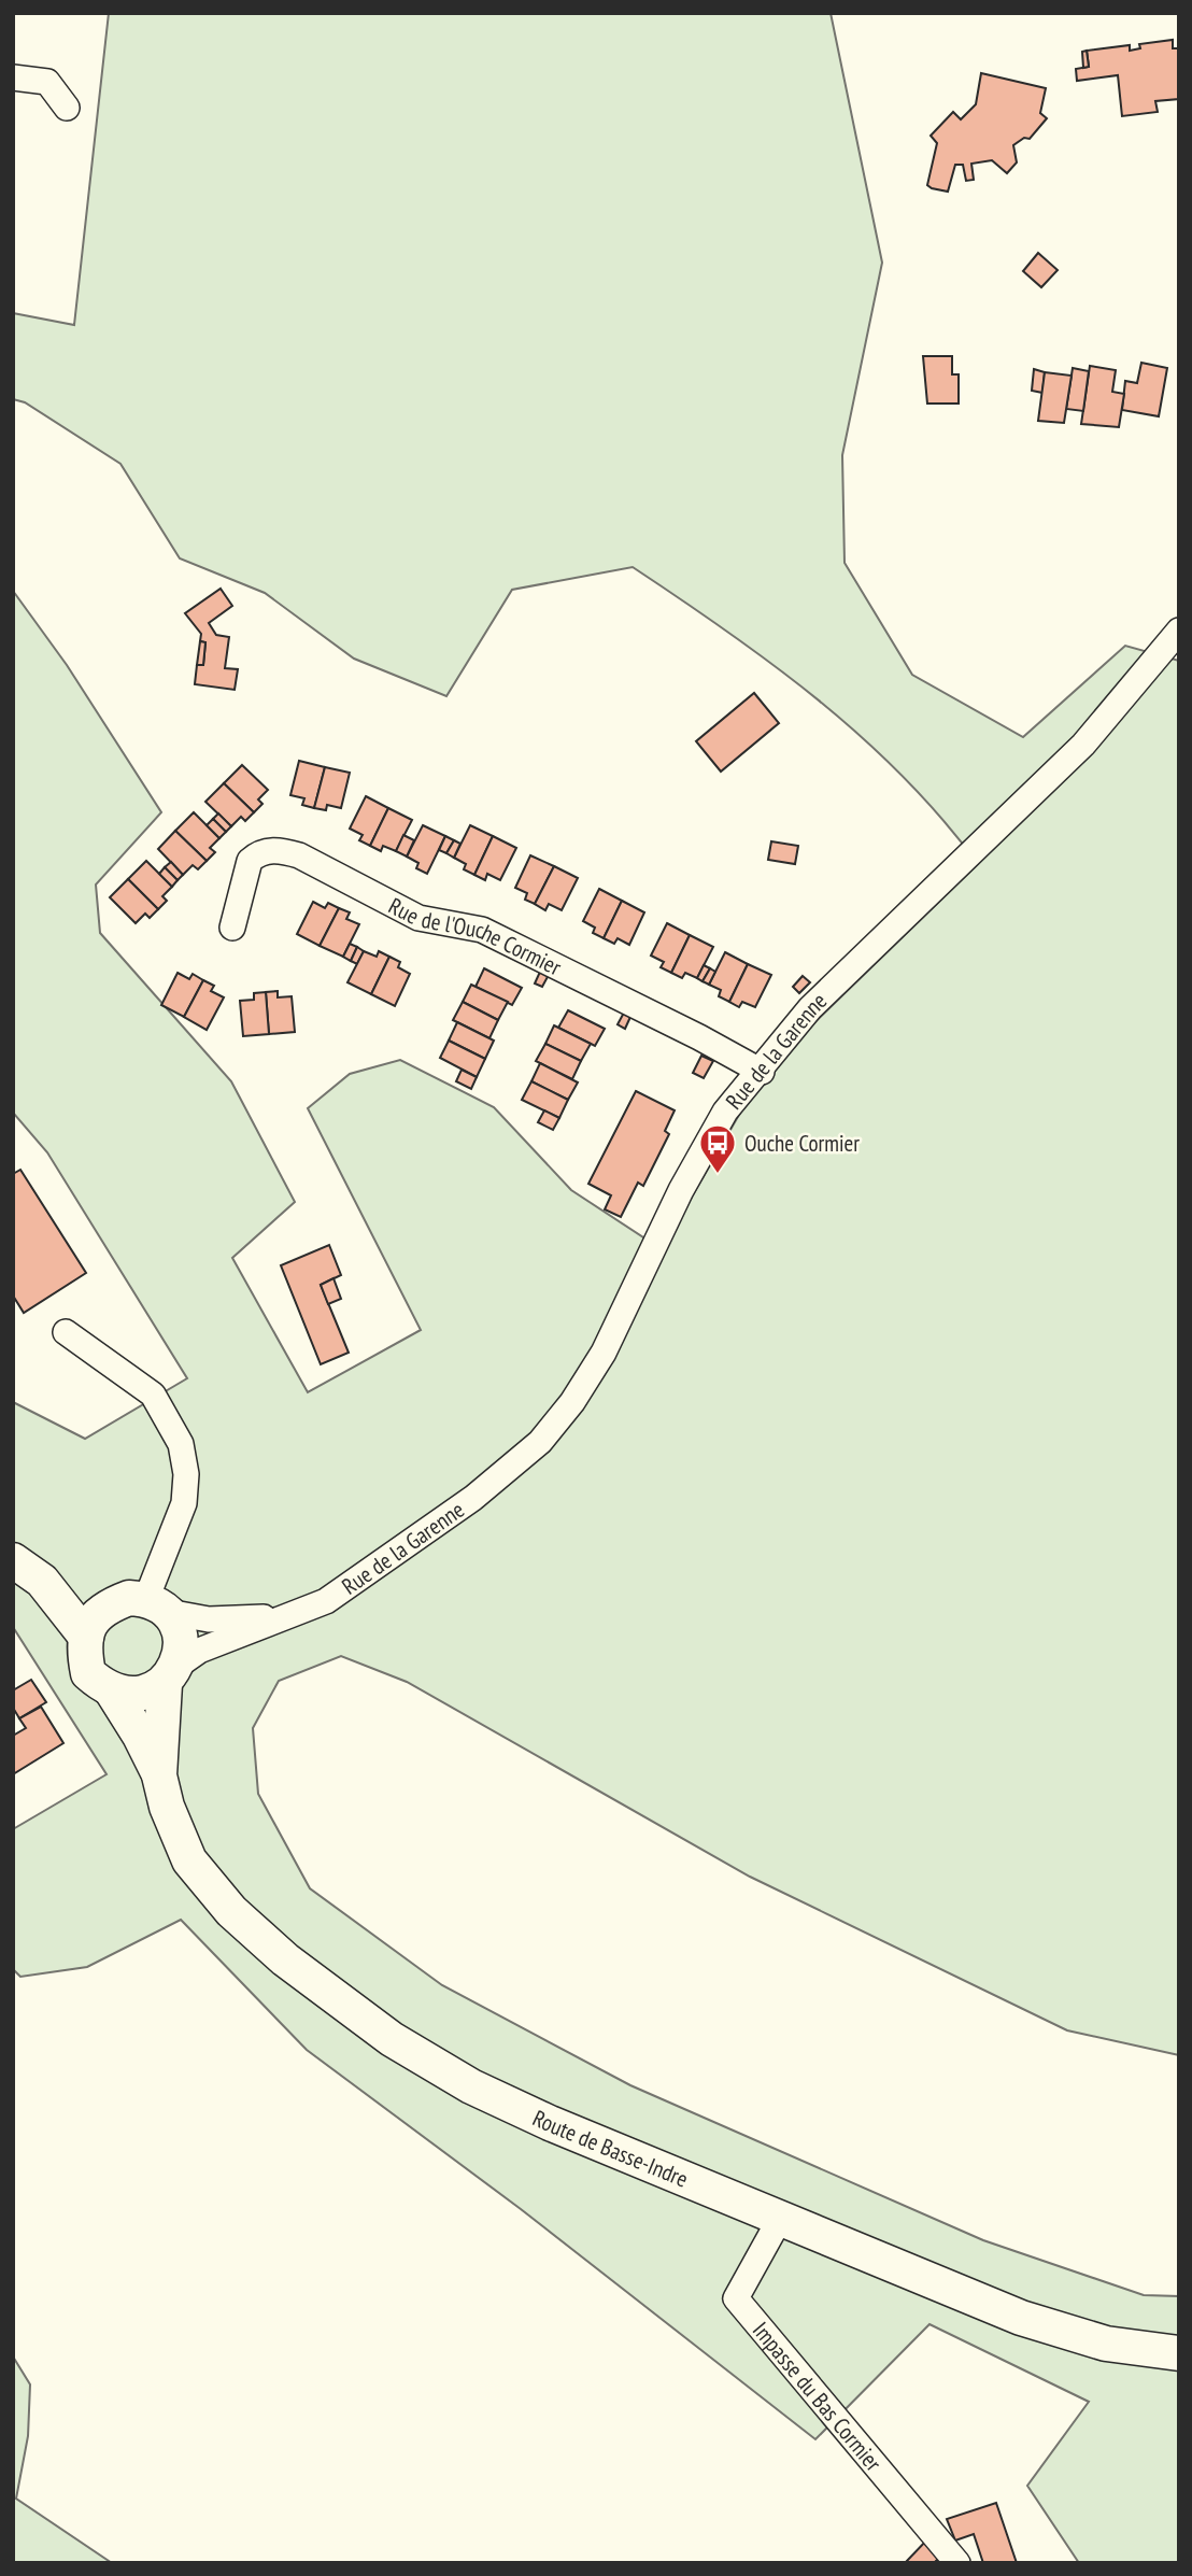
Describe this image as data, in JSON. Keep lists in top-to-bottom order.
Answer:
{
  "streets": {
    "main road": ["Route de Basse-Indre"],
    "street": ["Rue de l'Ouche Cormier", "Rue de la Garenne", "Impasse du Bas Cormier"]
  },
  "crossings": [
    ["Rue de l'Ouche Cormier", "Rue de la Garenne"],
    ["Rue de la Garenne", "Route de Basse-Indre"],
    ["Route de Basse-Indre", "Impasse du Bas Cormier"]
  ],
  "places": {
    "bus stop": ["Ouche Cormier"]
  }
}
